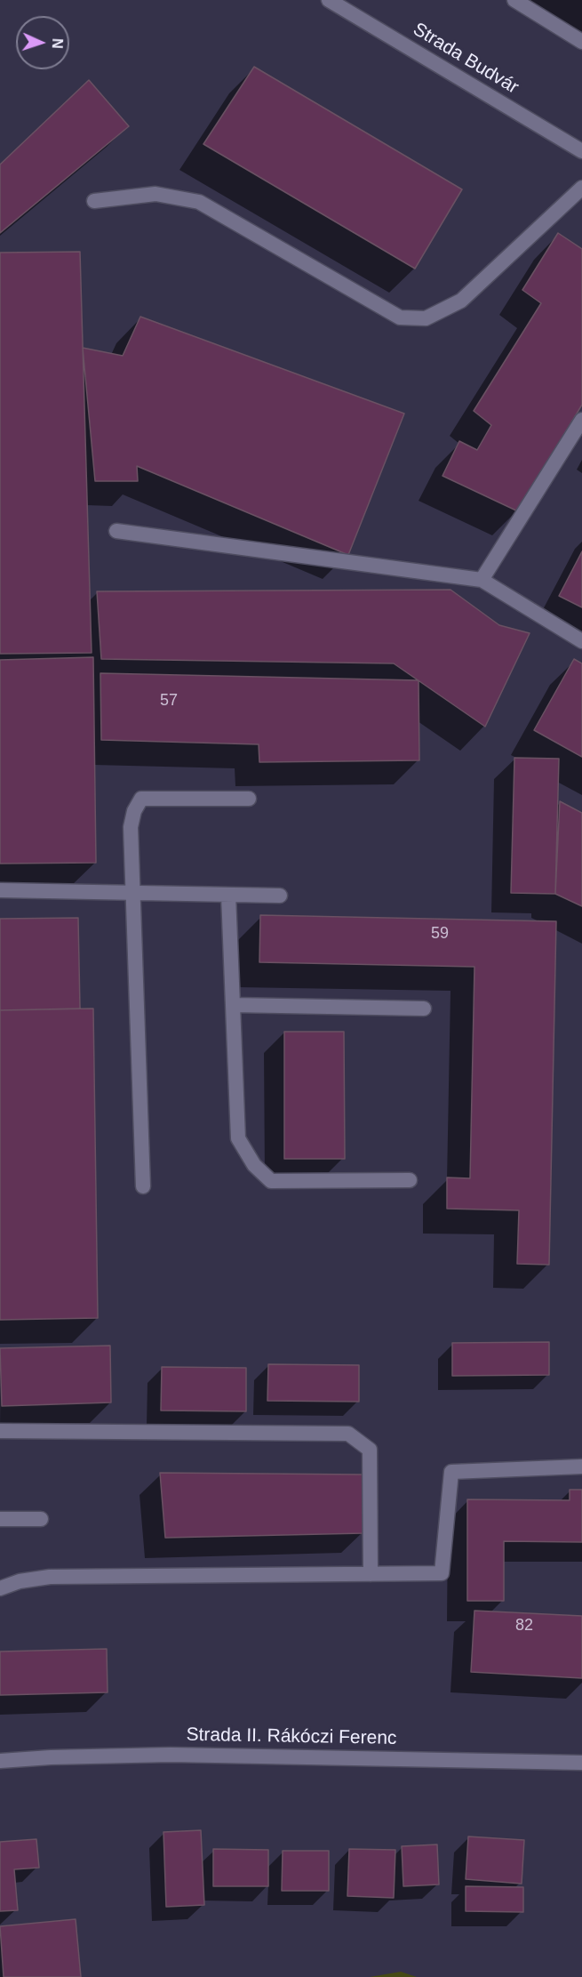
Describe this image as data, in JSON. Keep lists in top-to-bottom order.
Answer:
{
  "streets": {
    "main road": ["Strada Budvár", "Strada II. Rákóczi Ferenc"]
  },
  "house_numbers": ["57", "59", "82"],
  "north": "right"
}
